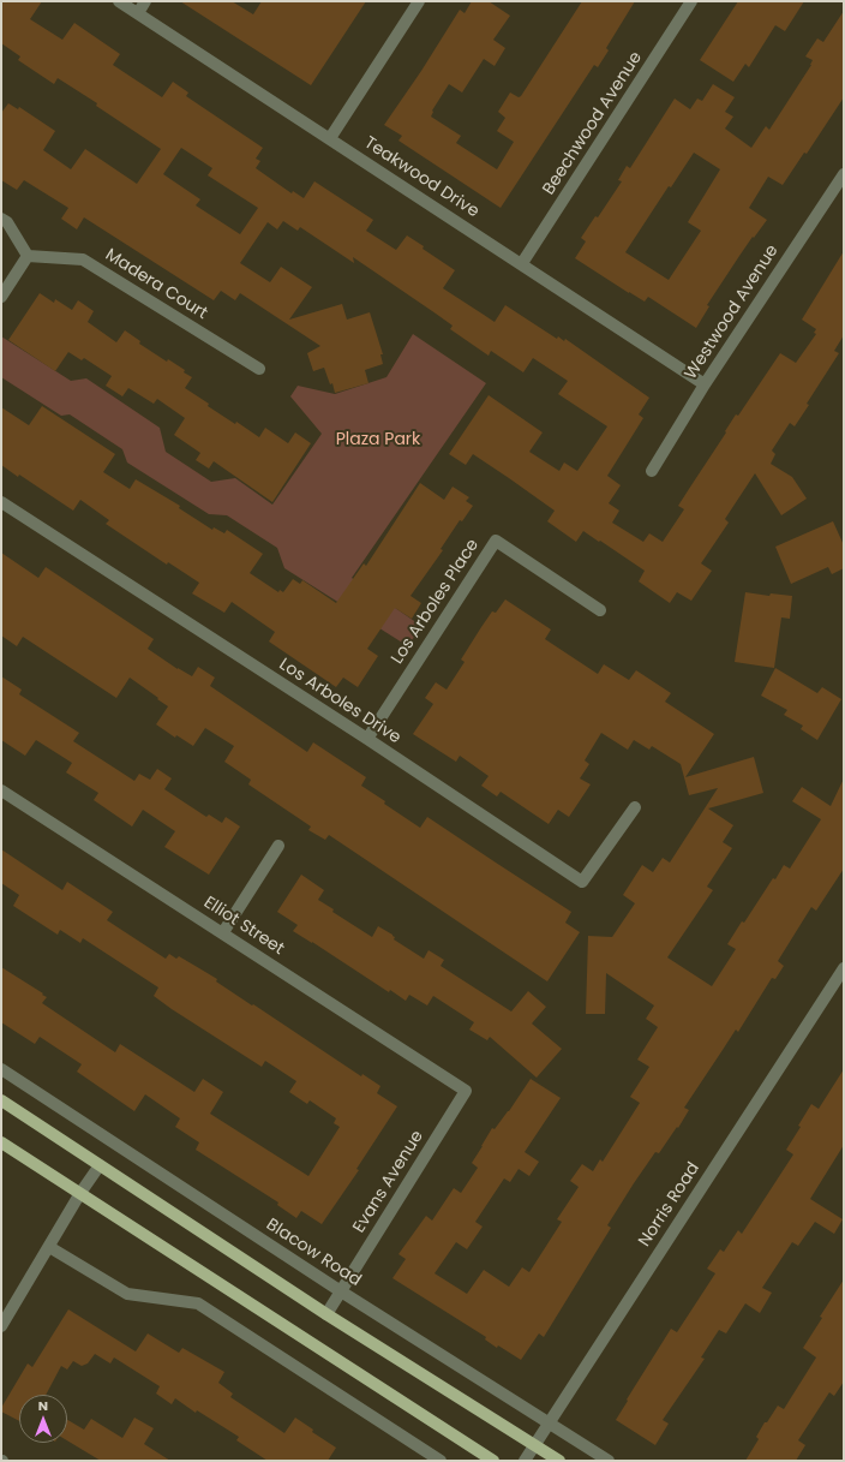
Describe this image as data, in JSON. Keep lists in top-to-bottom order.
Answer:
{
  "streets": {
    "street": [
      "Beechwood Avenue",
      "Teakwood Drive",
      "Madera Court",
      "Westwood Avenue",
      "Los Arboles Place",
      "Los Arboles Drive",
      "Elliot Street",
      "Evans Avenue",
      "Norris Road",
      "Blacow Road"
    ]
  },
  "crossings": [
    ["Beechwood Avenue", "Teakwood Drive"],
    ["Teakwood Drive", "Westwood Avenue"],
    ["Los Arboles Place", "Los Arboles Drive"],
    ["Elliot Street", "Evans Avenue"],
    ["Evans Avenue", "Blacow Road"],
    ["Norris Road", "Blacow Road"]
  ],
  "parks": ["Plaza Park"],
  "north": "top"
}
